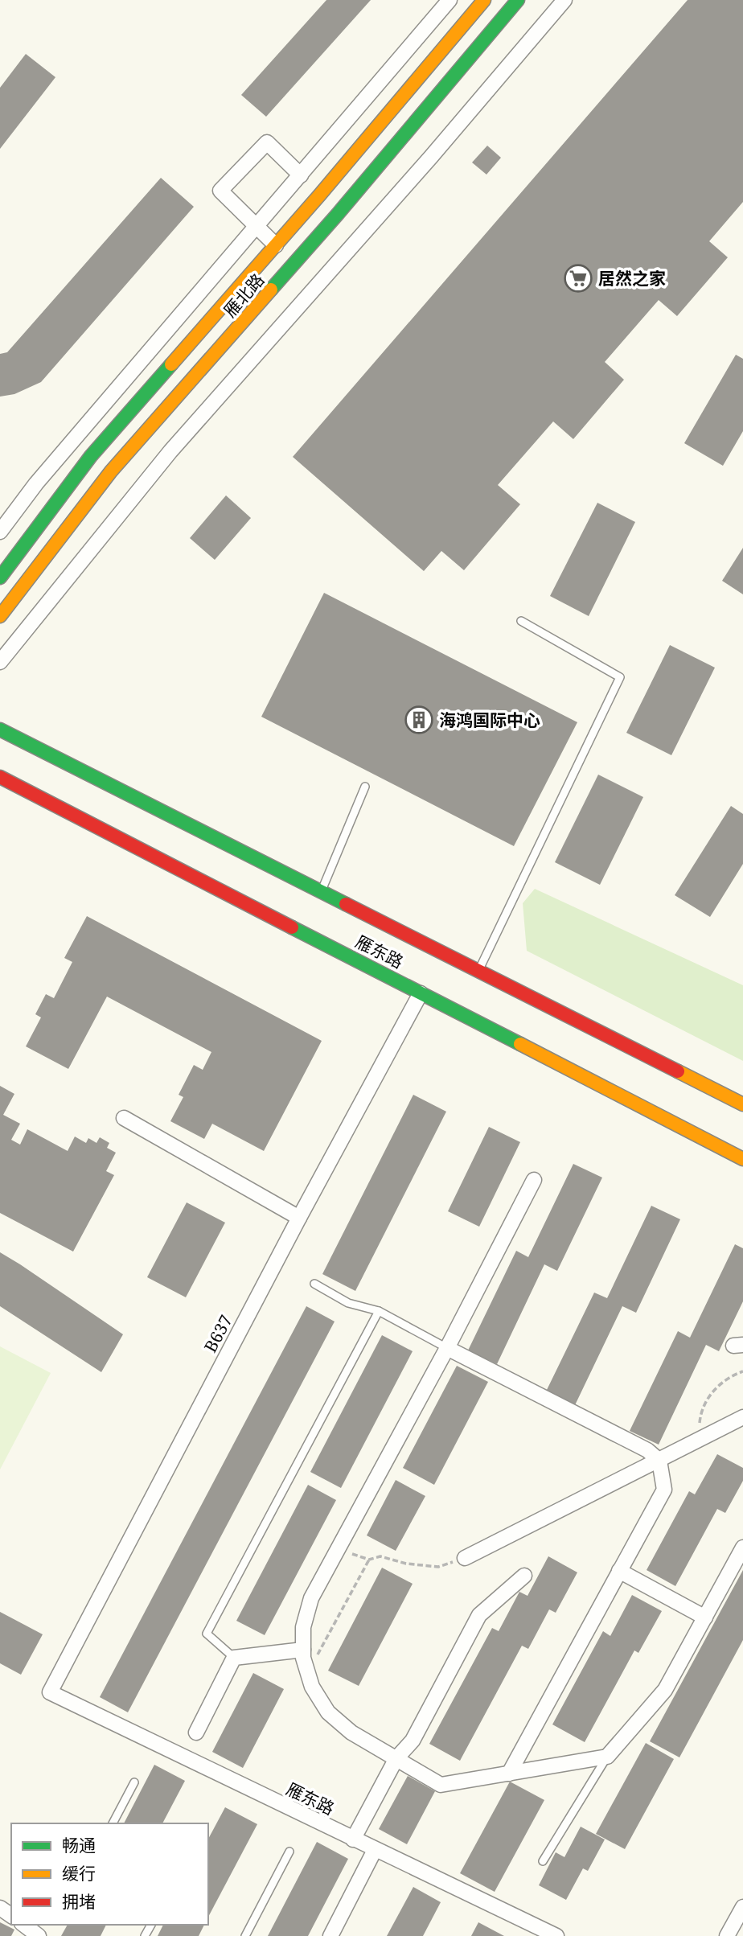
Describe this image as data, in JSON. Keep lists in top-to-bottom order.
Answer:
{
  "streets": {
    "main road": ["雁北路", "雁东路"],
    "street": ["B637"]
  },
  "crossings": [
    ["雁东路", "B637"]
  ],
  "places": {
    "supermarket": ["居然之家"],
    "building": ["海鸿国际中心"]
  },
  "legend": ["畅通", "缓行", "拥堵"]
}
